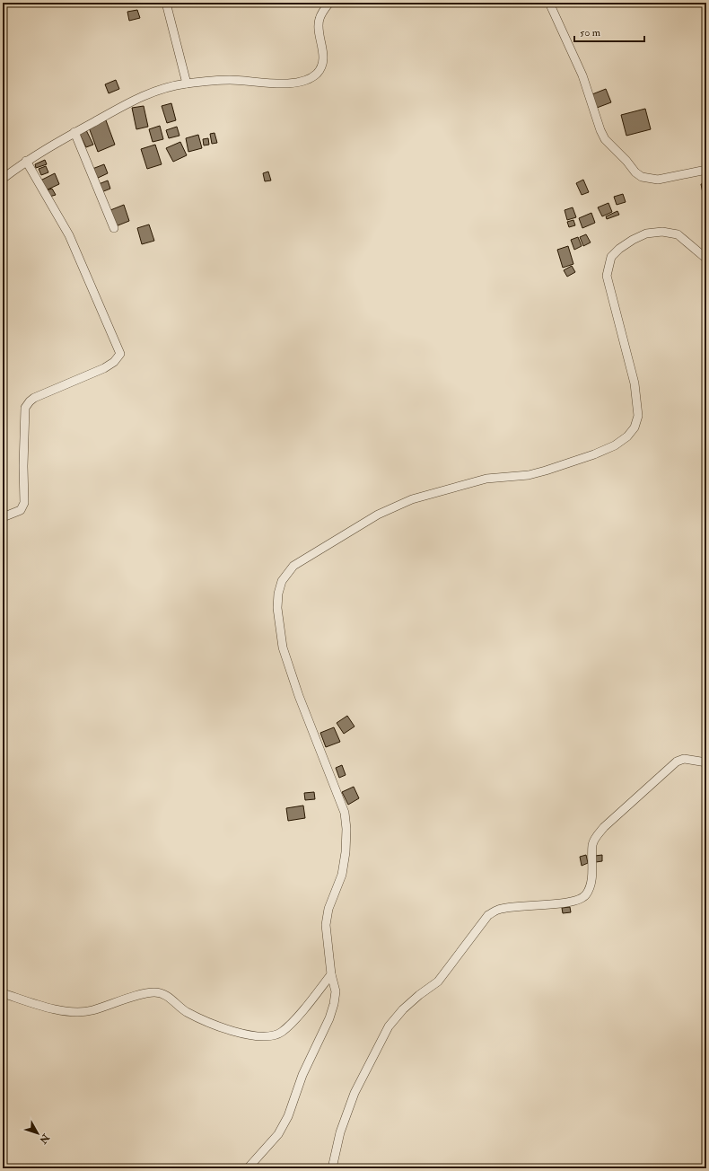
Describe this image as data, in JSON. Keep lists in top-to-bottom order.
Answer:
{
  "scale_bar": "50 m",
  "north": "bottom right"
}
